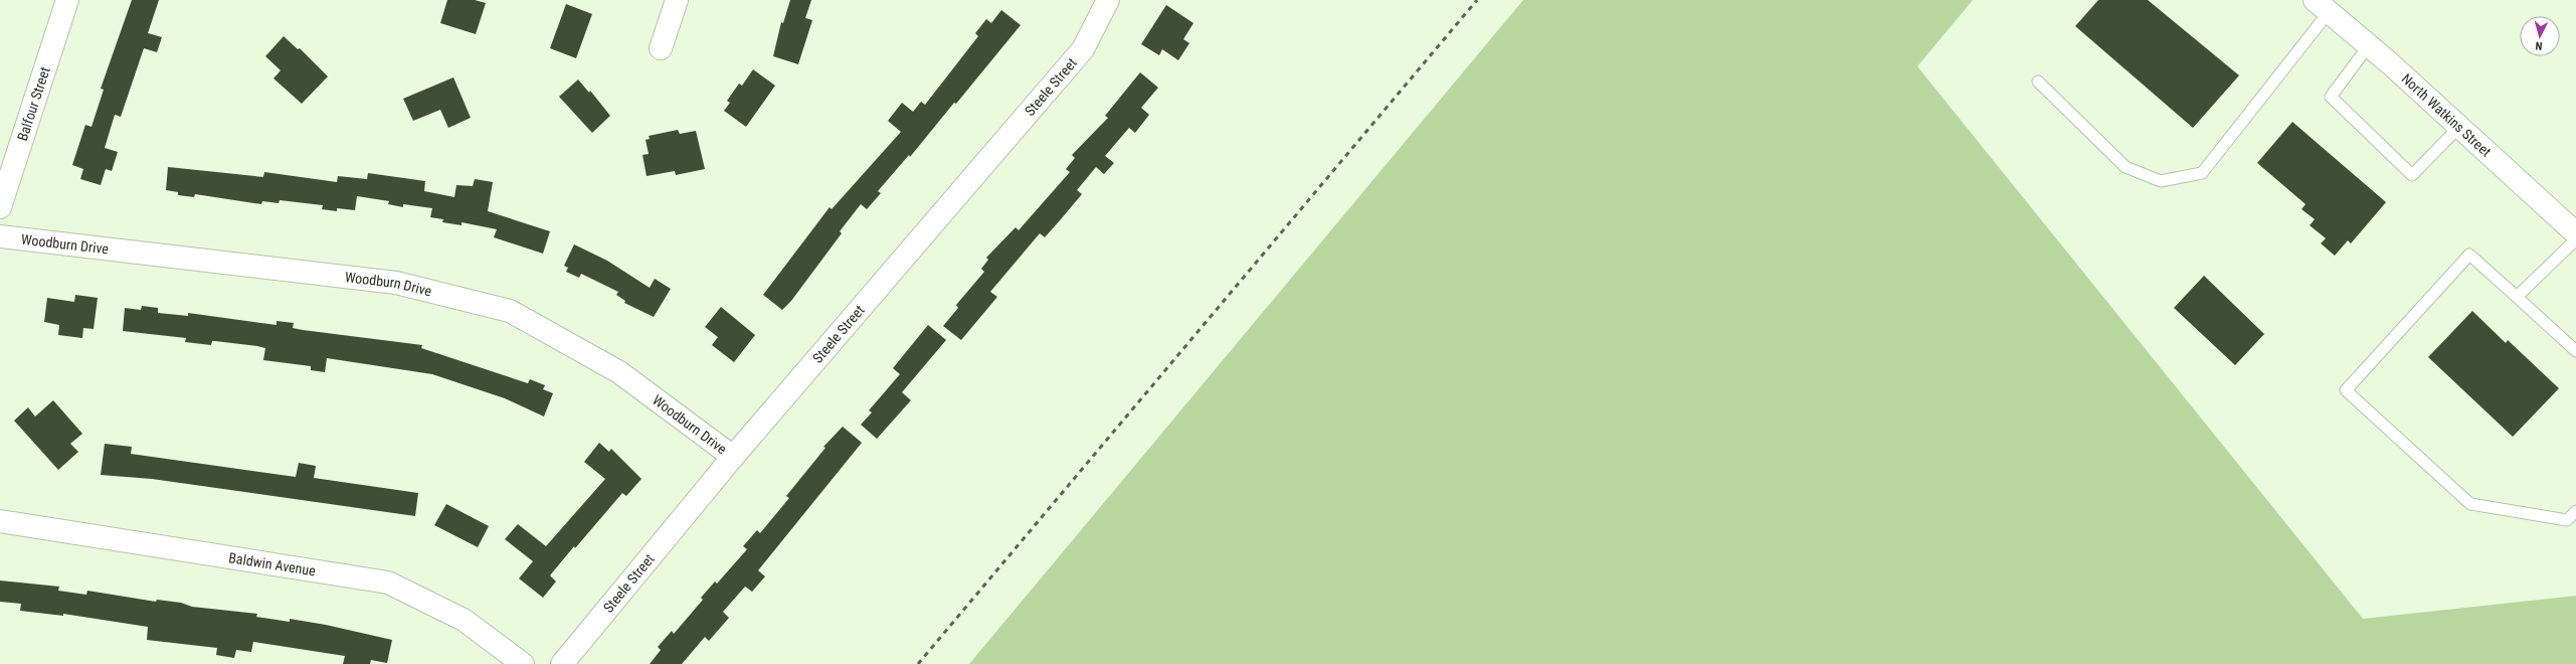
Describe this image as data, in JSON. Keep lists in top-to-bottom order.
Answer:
{
  "streets": {
    "street": [
      "Steele Street",
      "Balfour Street",
      "North Watkins Street",
      "Woodburn Drive",
      "Baldwin Avenue"
    ]
  },
  "crossings": [
    ["Steele Street", "Woodburn Drive"]
  ],
  "north": "bottom"
}
